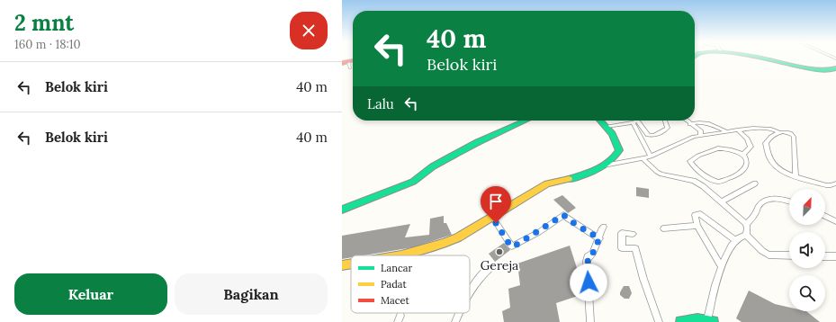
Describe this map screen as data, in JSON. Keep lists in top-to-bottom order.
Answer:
{
  "places": ["Gereja"],
  "legend": ["Lancar", "Padat", "Macet"],
  "north": "top right",
  "page": {
    "heading": ["2 mnt", "160 m · 18:10"],
    "turn": ["40 m", "Belok kiri"],
    "list": [
      {
        "name": "Belok kiri",
        "value": "40 m"
      },
      {
        "name": "Belok kiri",
        "value": "40 m"
      }
    ],
    "then": "Lalu",
    "buttons": ["Keluar", "Bagikan"]
  }
}
